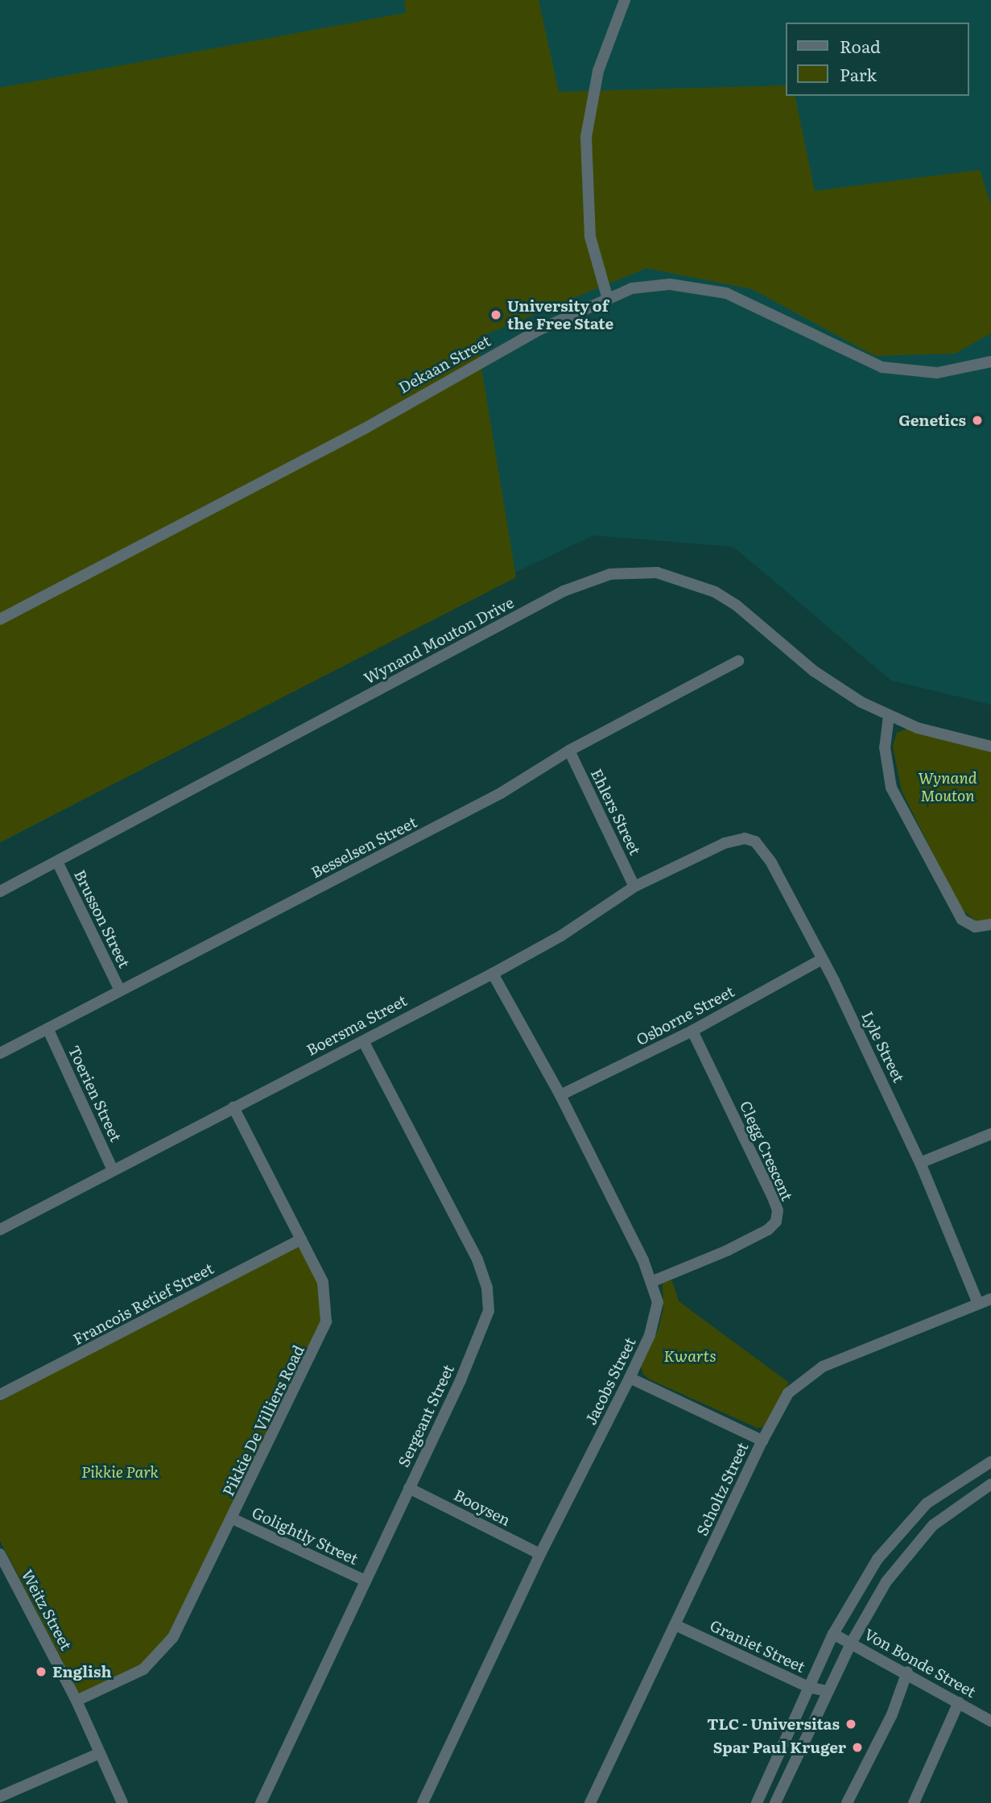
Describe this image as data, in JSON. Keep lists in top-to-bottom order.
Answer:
{
  "streets": {
    "street": [
      "Dekaan Street",
      "Wynand Mouton Drive",
      "Ehlers Street",
      "Besselsen Street",
      "Brusson Street",
      "Osborne Street",
      "Boersma Street",
      "Lyle Street",
      "Toerien Street",
      "Clegg Crescent",
      "Francois Retief Street",
      "Jacobs Street",
      "Sergeant Street",
      "Pikkie De Villiers Road",
      "Scholtz Street",
      "Booysen",
      "Golightly Street",
      "Weitz Street",
      "Graniet Street",
      "Von Bonde Street"
    ]
  },
  "crossings": [
    ["Wynand Mouton Drive", "Brusson Street"],
    ["Ehlers Street", "Besselsen Street"],
    ["Ehlers Street", "Boersma Street"],
    ["Besselsen Street", "Brusson Street"],
    ["Besselsen Street", "Toerien Street"],
    ["Osborne Street", "Lyle Street"],
    ["Osborne Street", "Clegg Crescent"],
    ["Osborne Street", "Jacobs Street"],
    ["Boersma Street", "Lyle Street"],
    ["Boersma Street", "Toerien Street"],
    ["Boersma Street", "Jacobs Street"],
    ["Boersma Street", "Sergeant Street"],
    ["Boersma Street", "Pikkie De Villiers Road"],
    ["Lyle Street", "Scholtz Street"],
    ["Clegg Crescent", "Jacobs Street"],
    ["Francois Retief Street", "Pikkie De Villiers Road"],
    ["Jacobs Street", "Booysen"],
    ["Sergeant Street", "Booysen"],
    ["Sergeant Street", "Golightly Street"],
    ["Pikkie De Villiers Road", "Golightly Street"],
    ["Pikkie De Villiers Road", "Weitz Street"],
    ["Scholtz Street", "Graniet Street"]
  ],
  "parks": ["Wynand Mouton", "Kwarts", "Pikkie Park"],
  "places": [
    "University of the Free State",
    "Genetics",
    "English",
    "TLC - Universitas",
    "Spar Paul Kruger"
  ],
  "legend": ["Road", "Park"]
}
